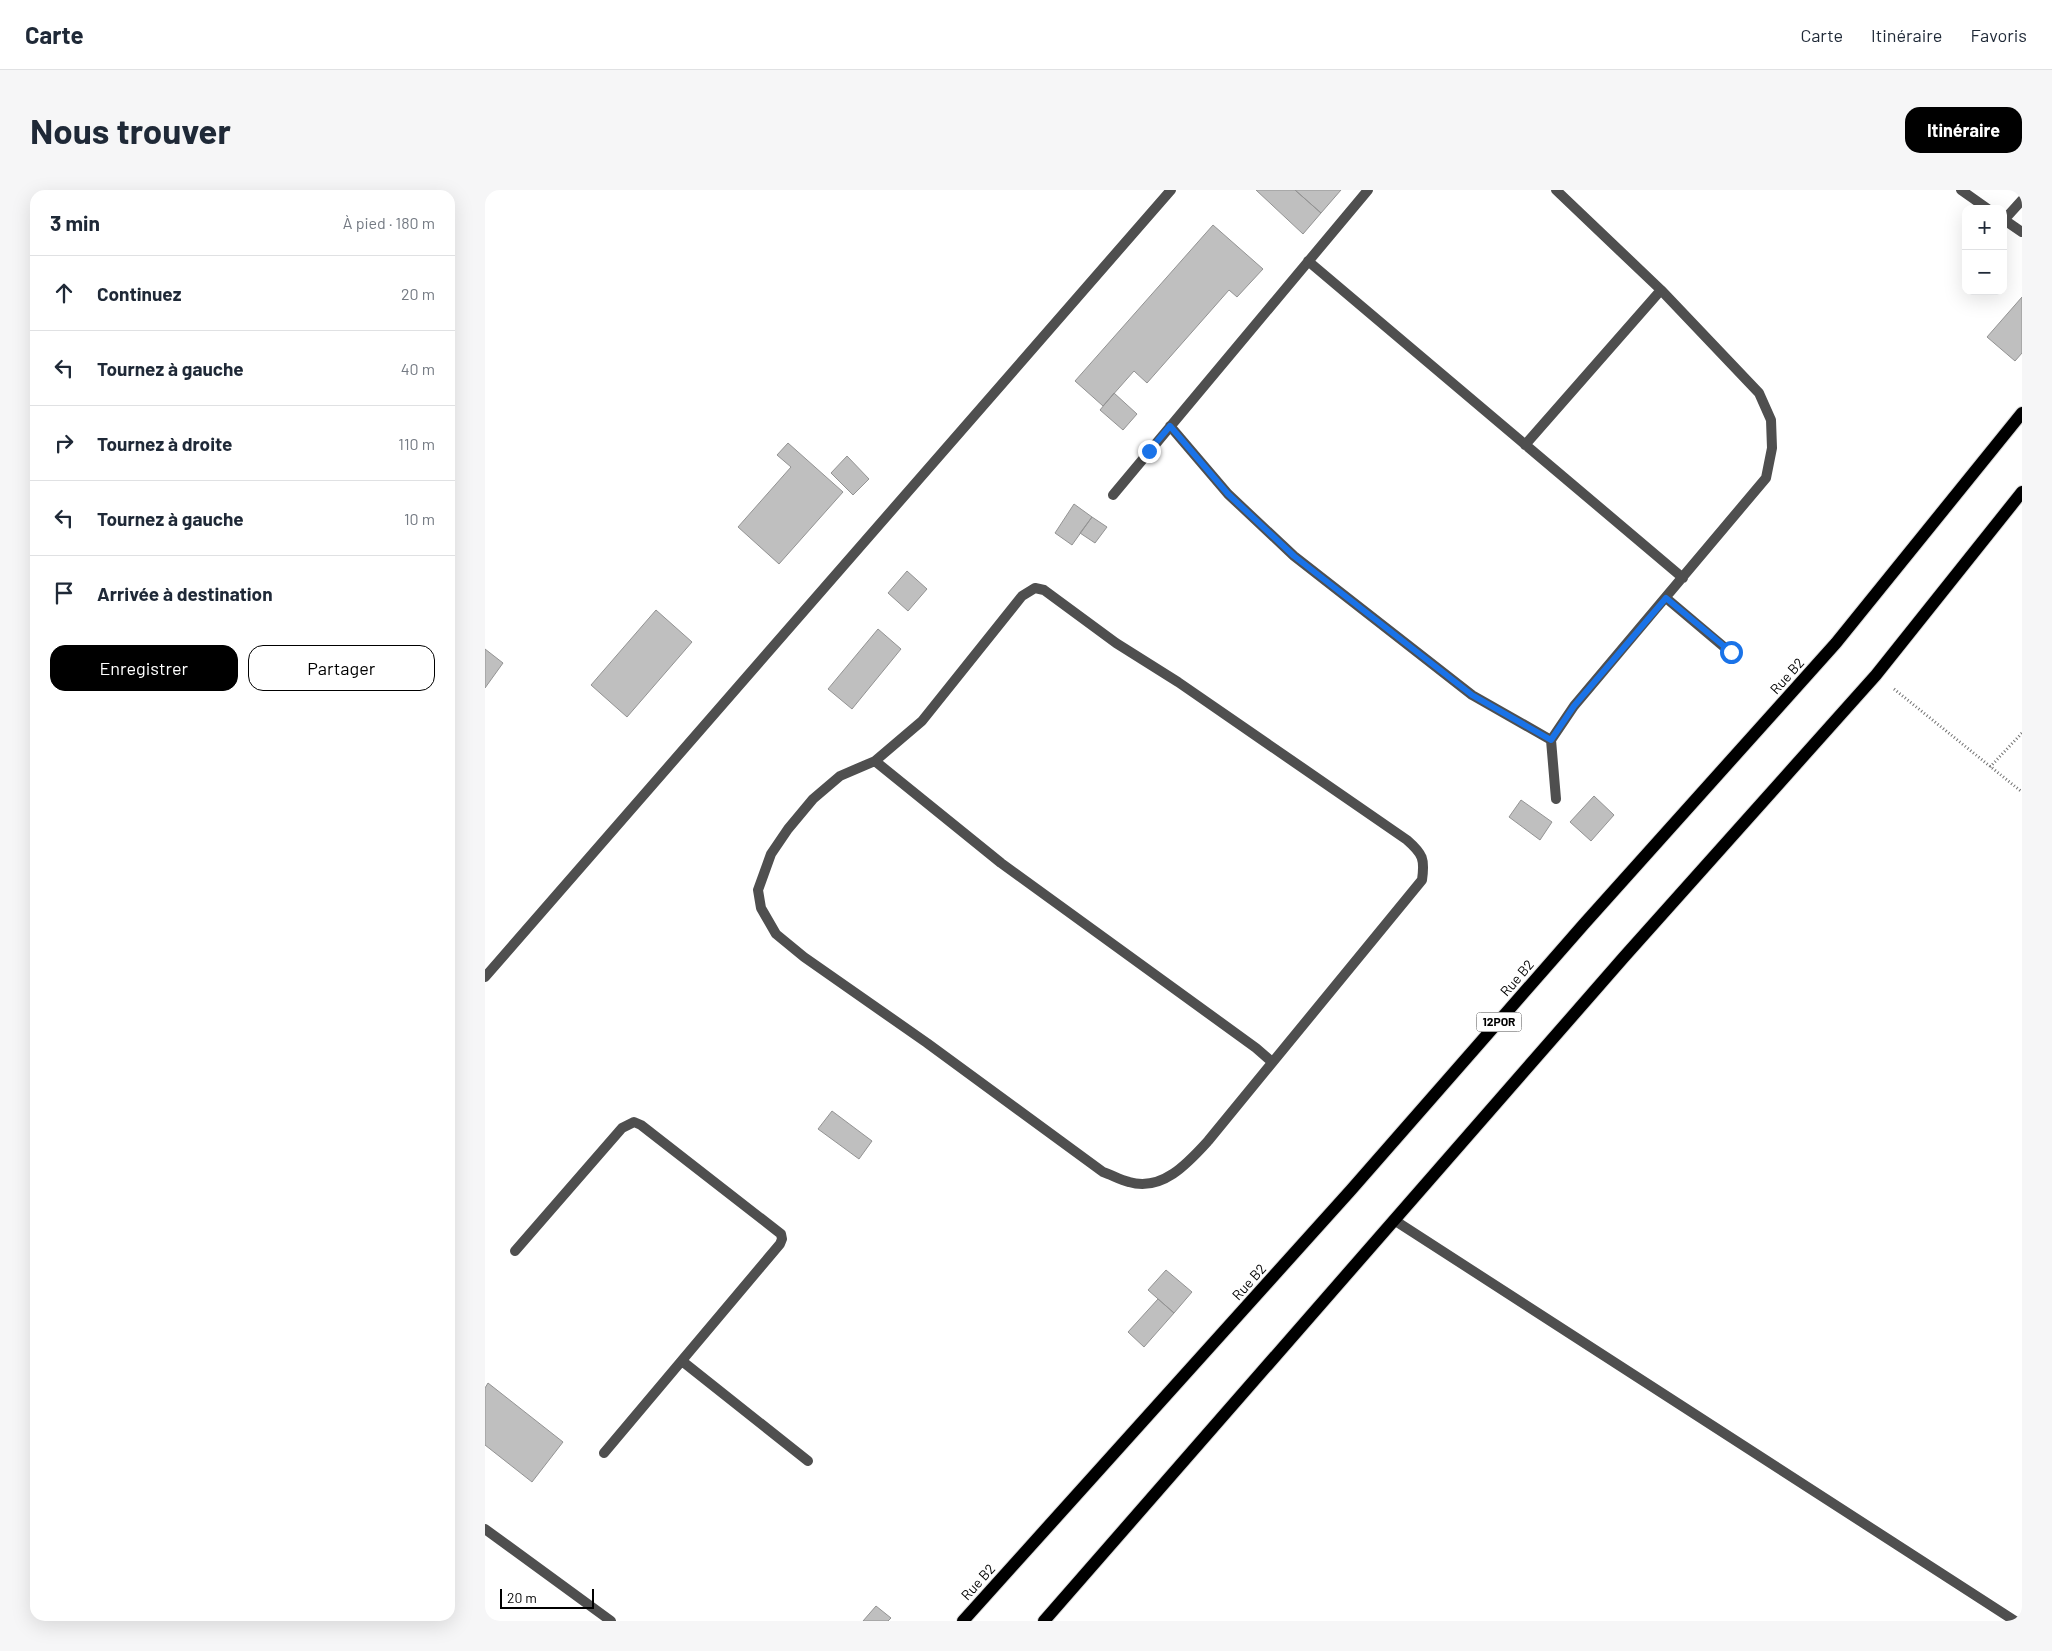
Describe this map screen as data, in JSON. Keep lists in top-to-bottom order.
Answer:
{
  "streets": {
    "main road": ["Rue B2", "12POR"]
  },
  "scale_bar": "20 m",
  "page": {
    "header": "Carte",
    "nav": ["Carte", "Itinéraire", "Favoris"],
    "buttons": [
      "Itinéraire",
      ["Enregistrer", "Partager"]
    ],
    "title": "Nous trouver",
    "heading": ["3 min", "À pied · 180 m"],
    "map_buttons": ["+", "−"],
    "list": [
      ["Continuez", "20 m"],
      ["Tournez à gauche", "40 m"],
      ["Tournez à droite", "110 m"],
      ["Tournez à gauche", "10 m"],
      "Arrivée à destination"
    ],
    "scale": "20 m"
  }
}
